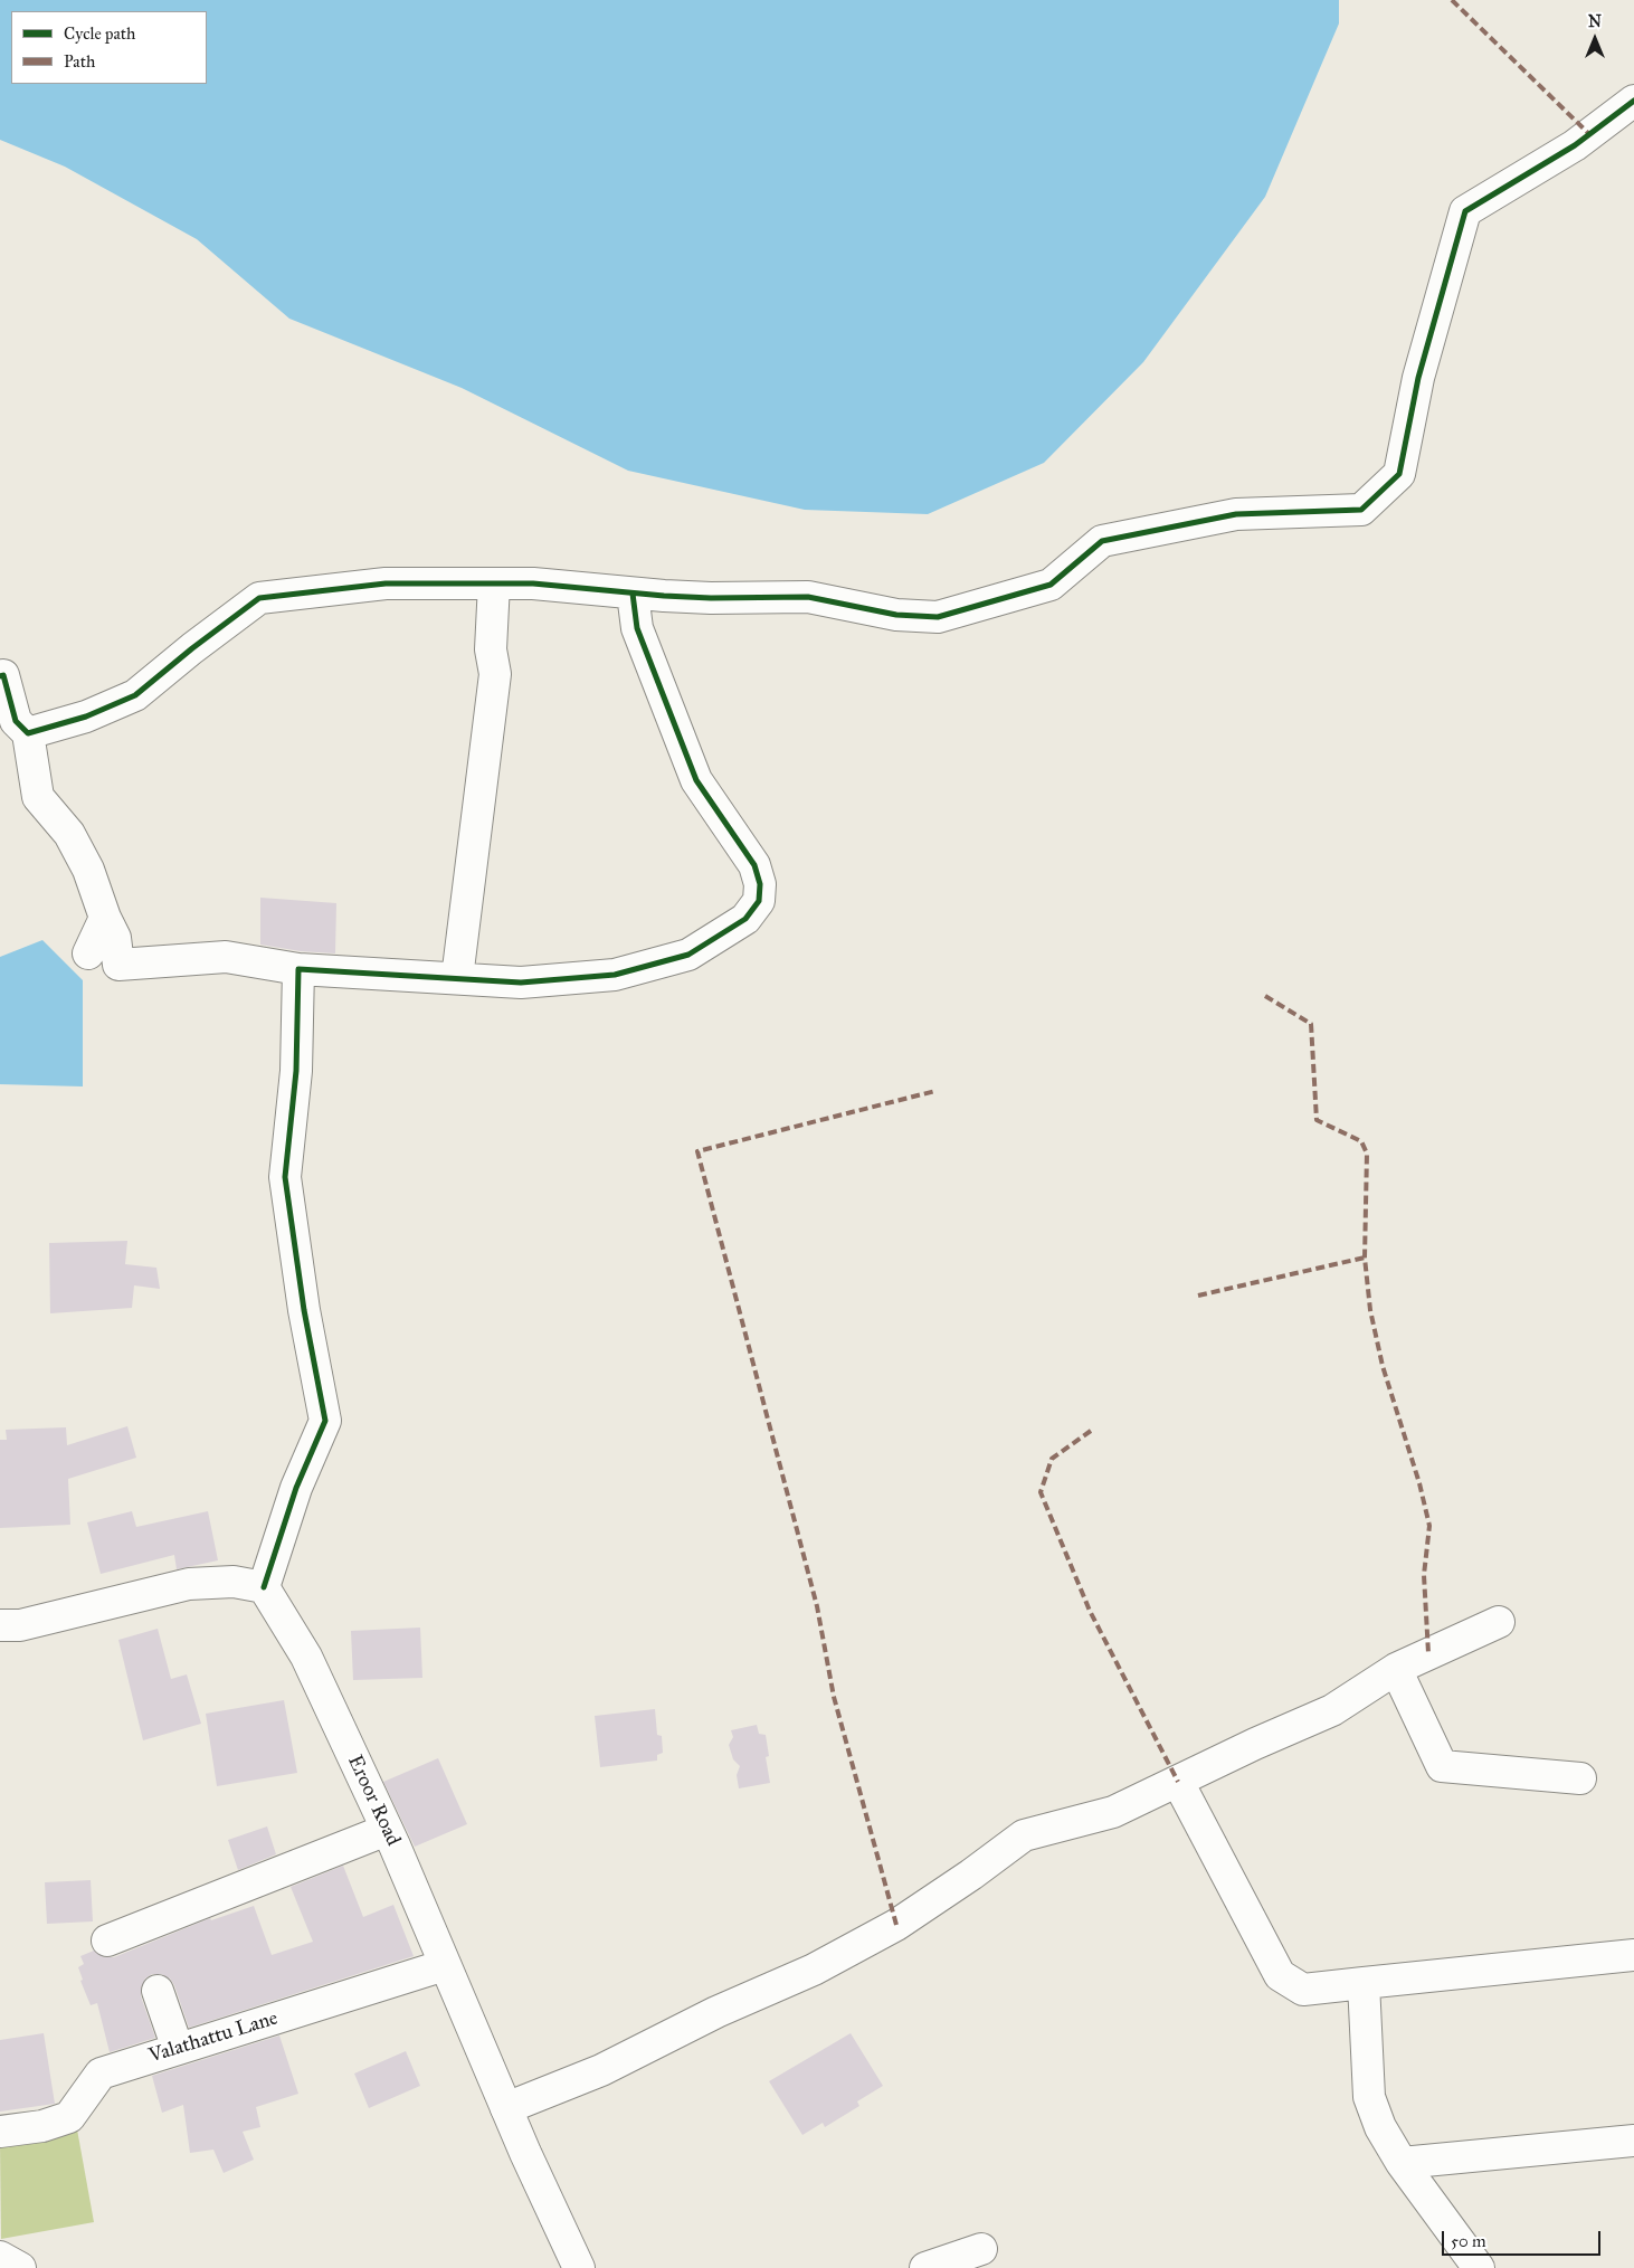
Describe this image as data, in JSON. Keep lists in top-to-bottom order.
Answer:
{
  "streets": {
    "street": ["Eroor Road", "Valathattu Lane"]
  },
  "crossings": [
    ["Eroor Road", "Valathattu Lane"]
  ],
  "legend": ["Cycle path", "Path"],
  "scale_bar": "50 m",
  "north": "top"
}
